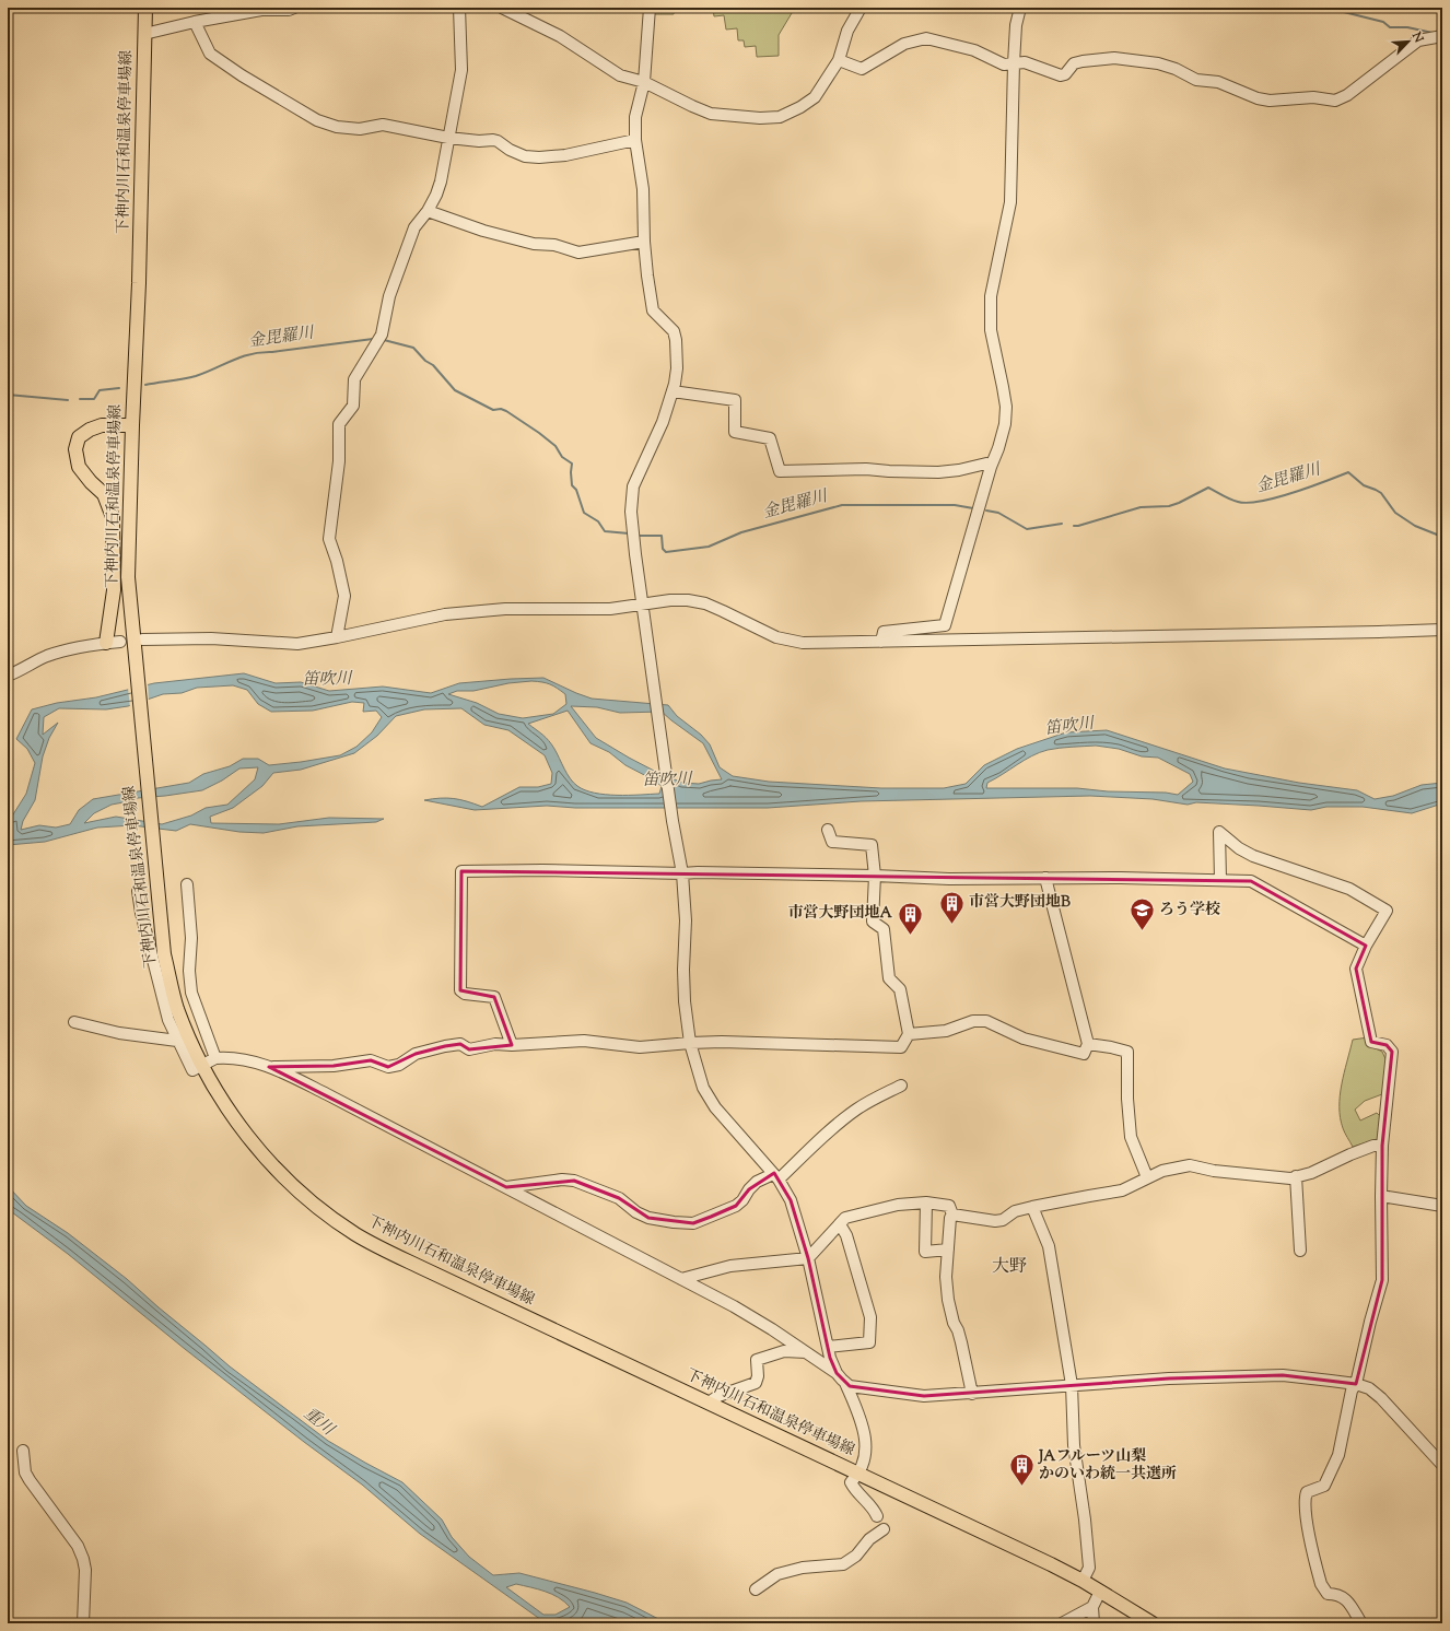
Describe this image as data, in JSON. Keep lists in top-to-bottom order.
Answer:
{
  "streets": {
    "main road": ["下神内川石和温泉停車場線"]
  },
  "districts": ["大野"],
  "water": ["金毘羅川", "笛吹川", "重川"],
  "places": {
    "building": ["市営大野団地B", "市営大野団地A", "JAフルーツ山梨 かのいわ統一共選所"],
    "school or university": ["ろう学校"]
  },
  "north": "top right"
}
